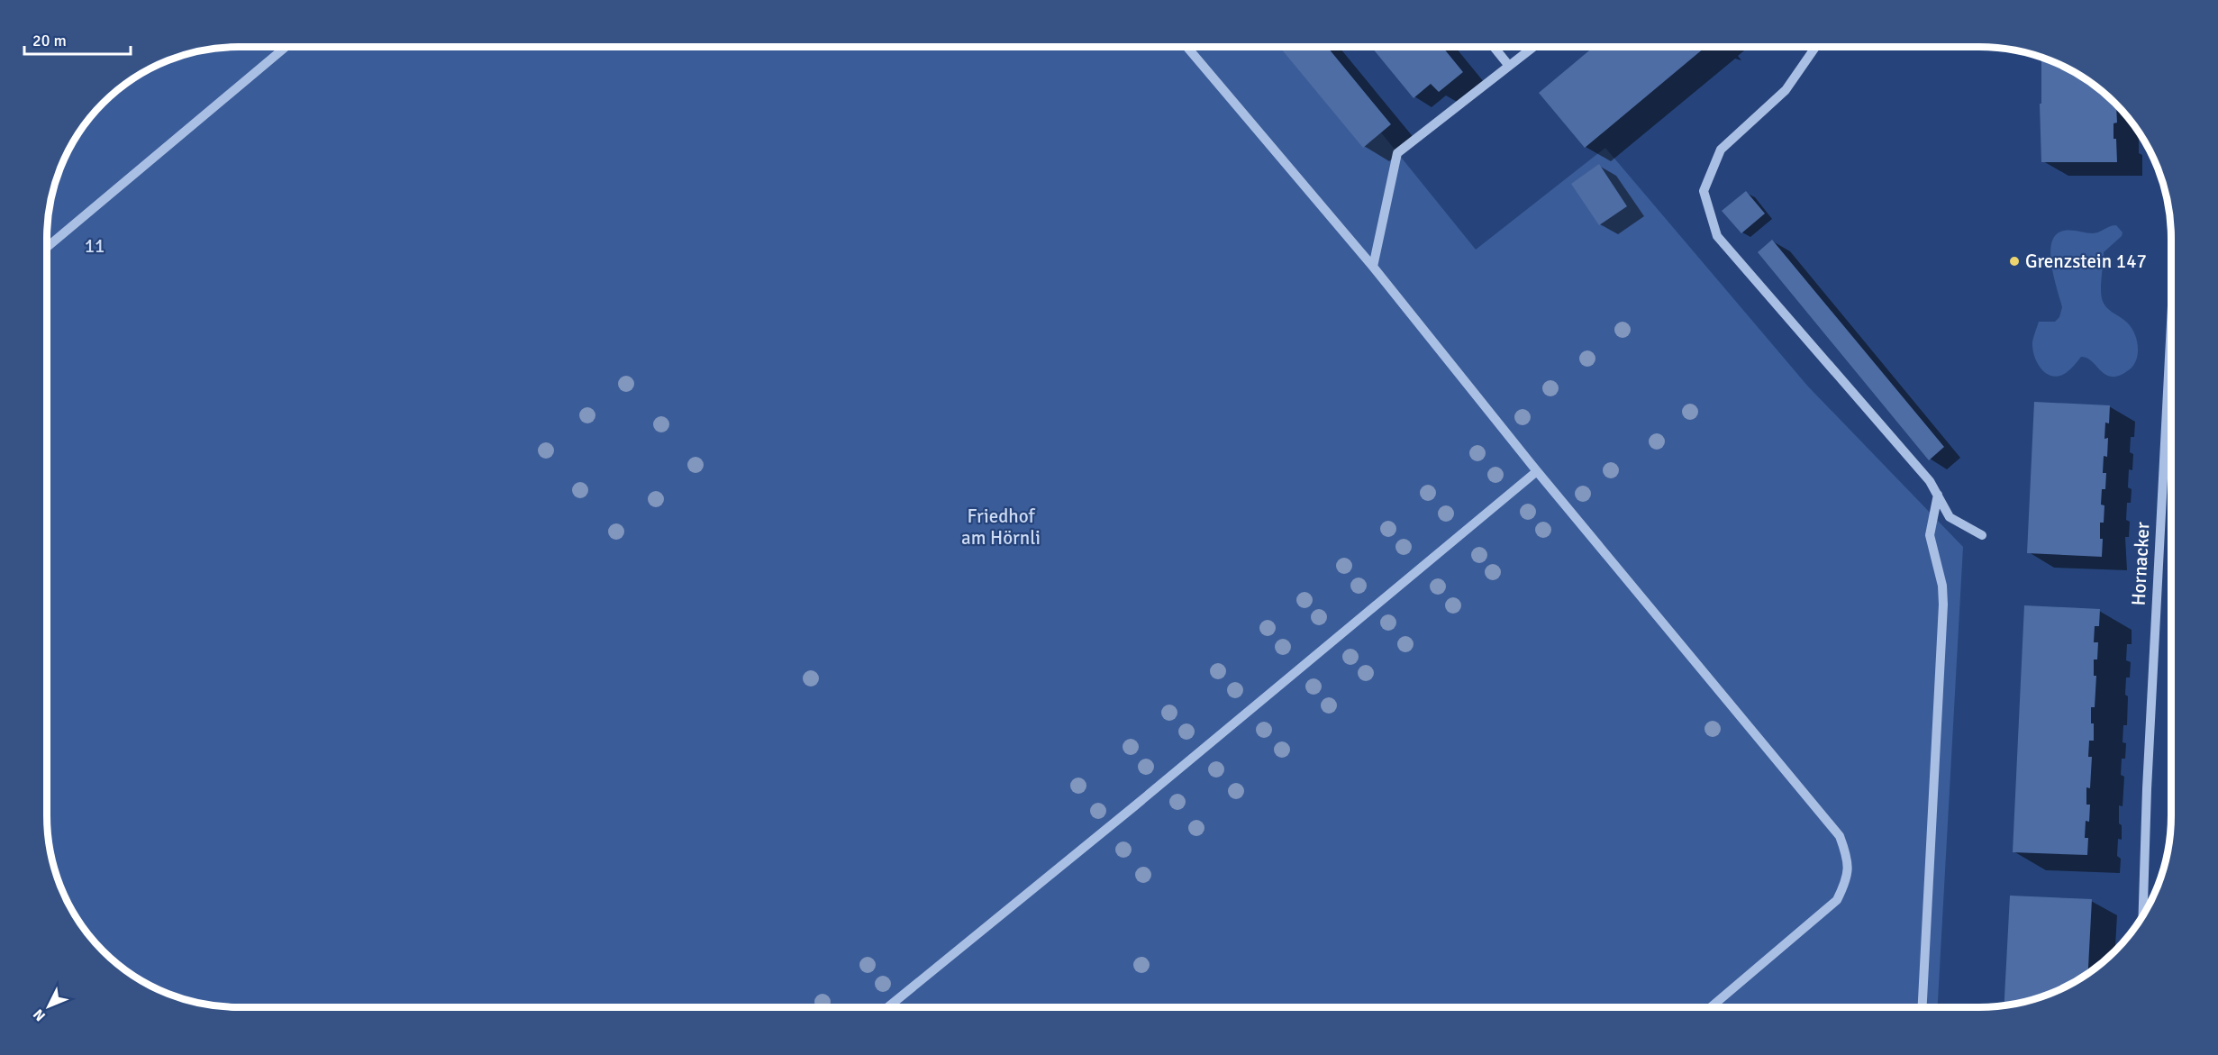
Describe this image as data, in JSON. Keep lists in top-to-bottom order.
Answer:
{
  "streets": {
    "street": ["Hornacker"]
  },
  "parks": ["11", "Friedhof am Hörnli"],
  "places": ["Grenzstein 147"],
  "scale_bar": "20 m",
  "north": "bottom left"
}
